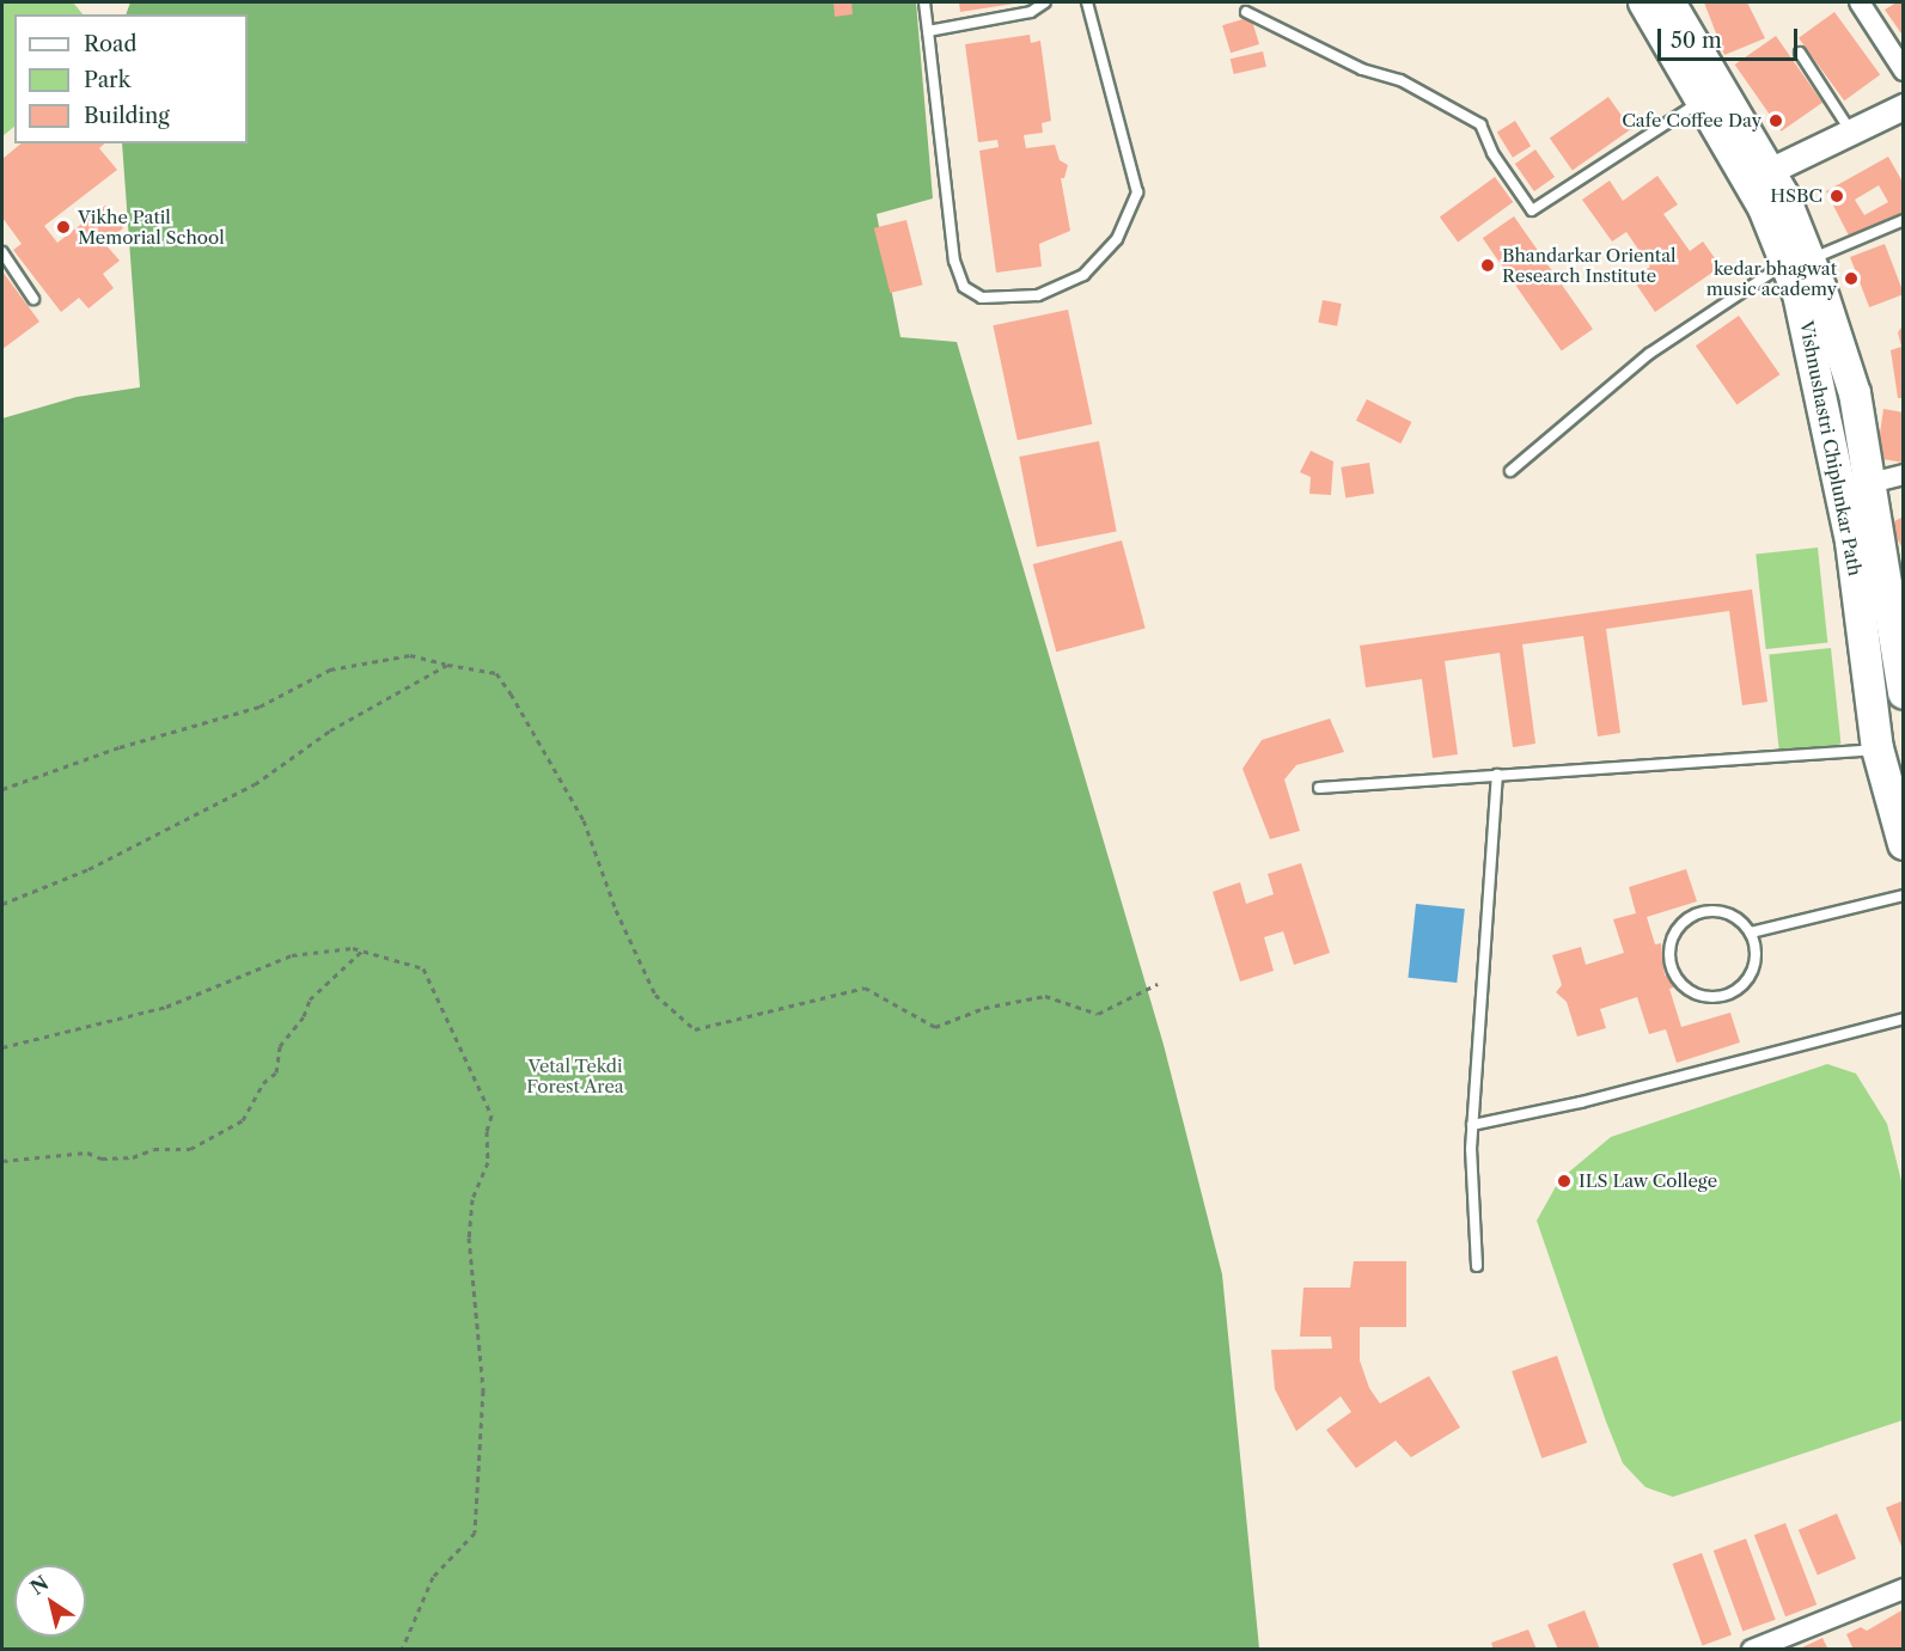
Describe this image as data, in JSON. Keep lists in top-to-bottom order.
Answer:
{
  "streets": {
    "main road": ["Vishnushastri Chiplunkar Path"]
  },
  "parks": ["Vetal Tekdi Forest Area"],
  "places": [
    "Cafe Coffee Day",
    "HSBC",
    "Vikhe Patil Memorial School",
    "Bhandarkar Oriental Research Institute",
    "kedar bhagwat music academy",
    "ILS Law College"
  ],
  "legend": ["Road", "Park", "Building"],
  "scale_bar": "50 m",
  "north": "top left"
}
